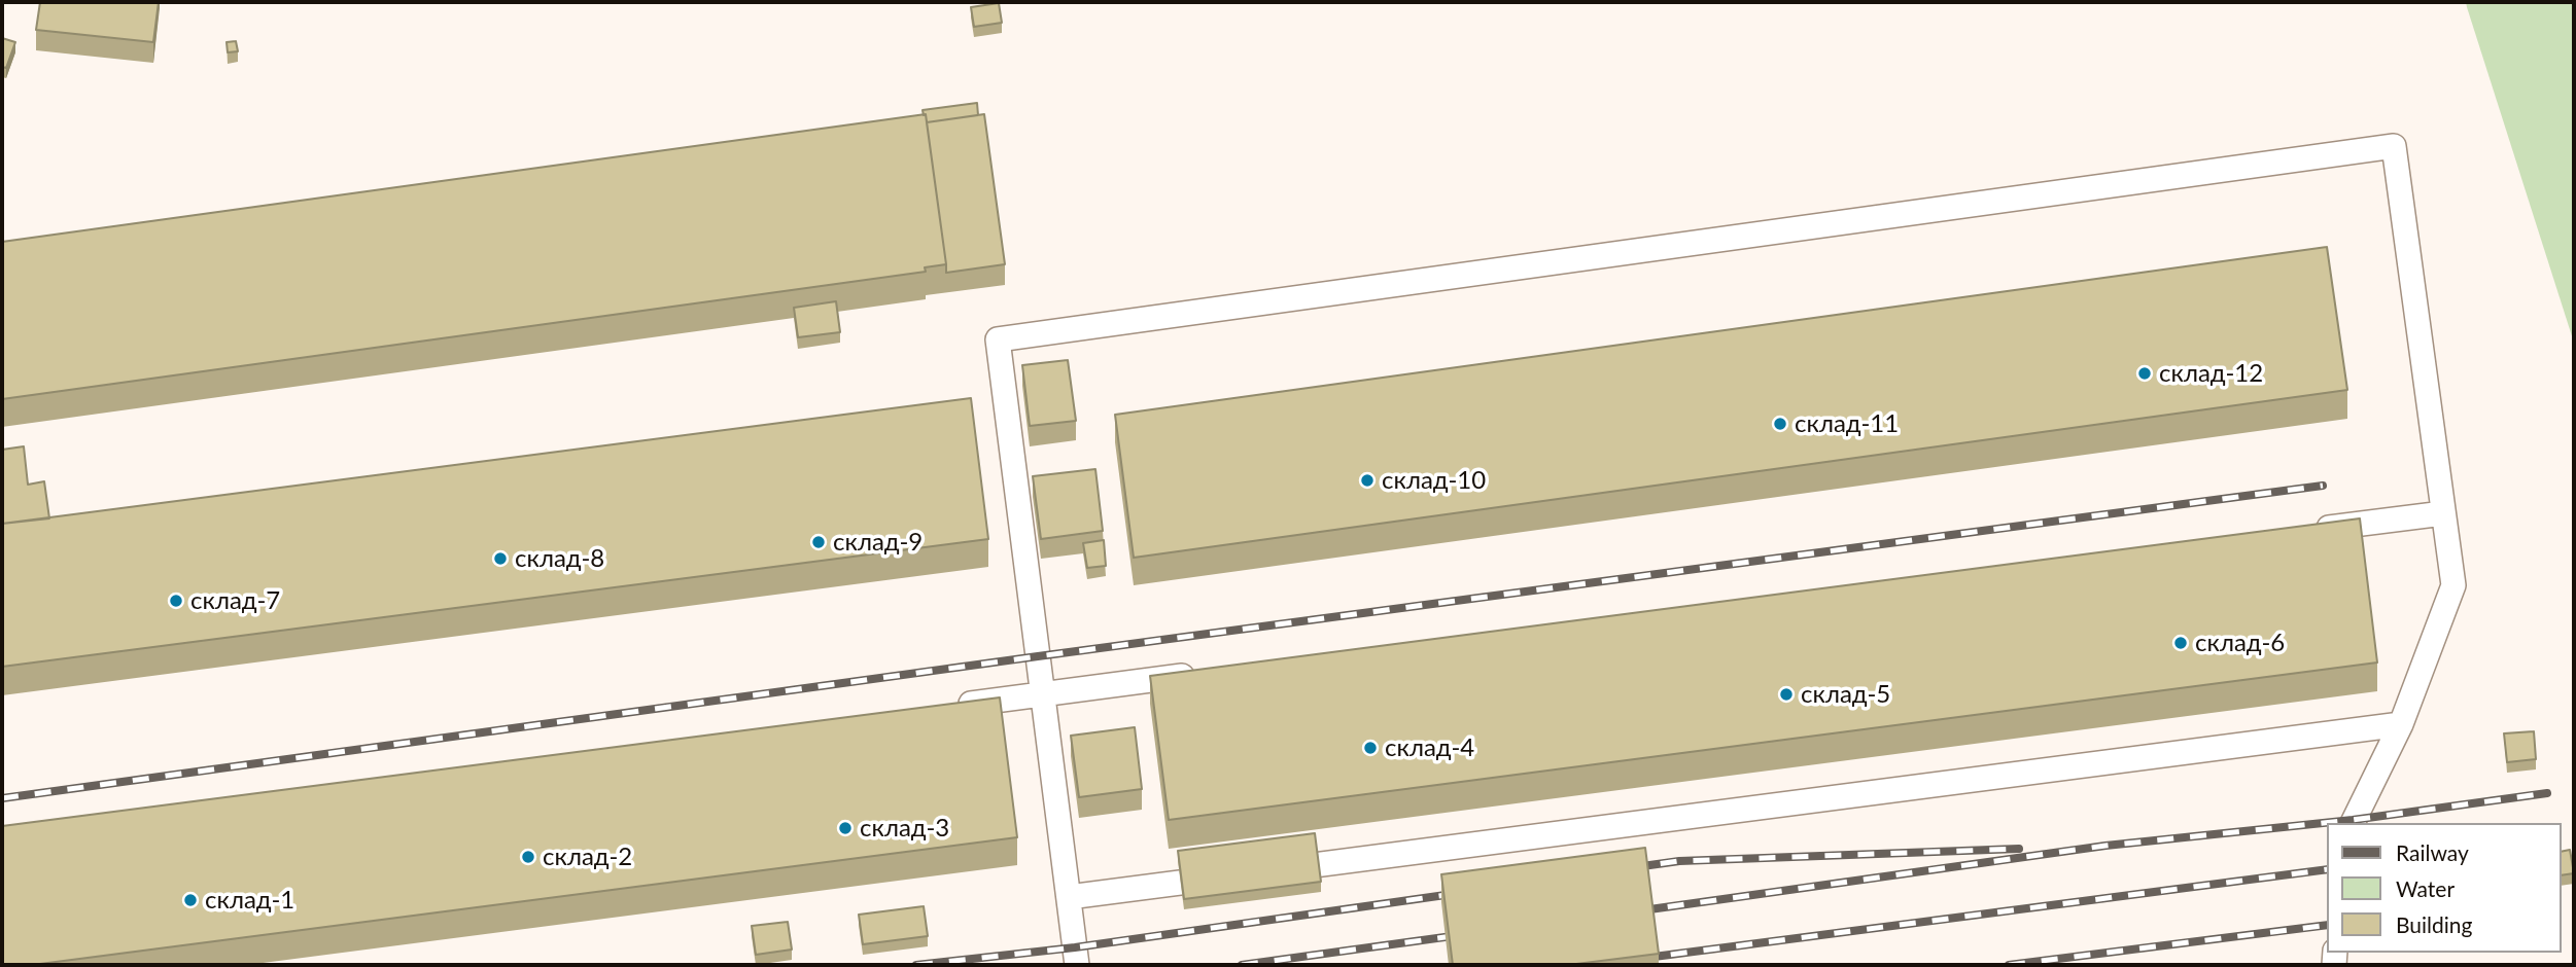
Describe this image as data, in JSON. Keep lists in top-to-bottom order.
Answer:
{
  "places": [
    "склад-12",
    "склад-11",
    "склад-10",
    "склад-9",
    "склад-8",
    "склад-7",
    "склад-6",
    "склад-5",
    "склад-4",
    "склад-3",
    "склад-2",
    "склад-1"
  ],
  "legend": ["Railway", "Water", "Building"]
}
